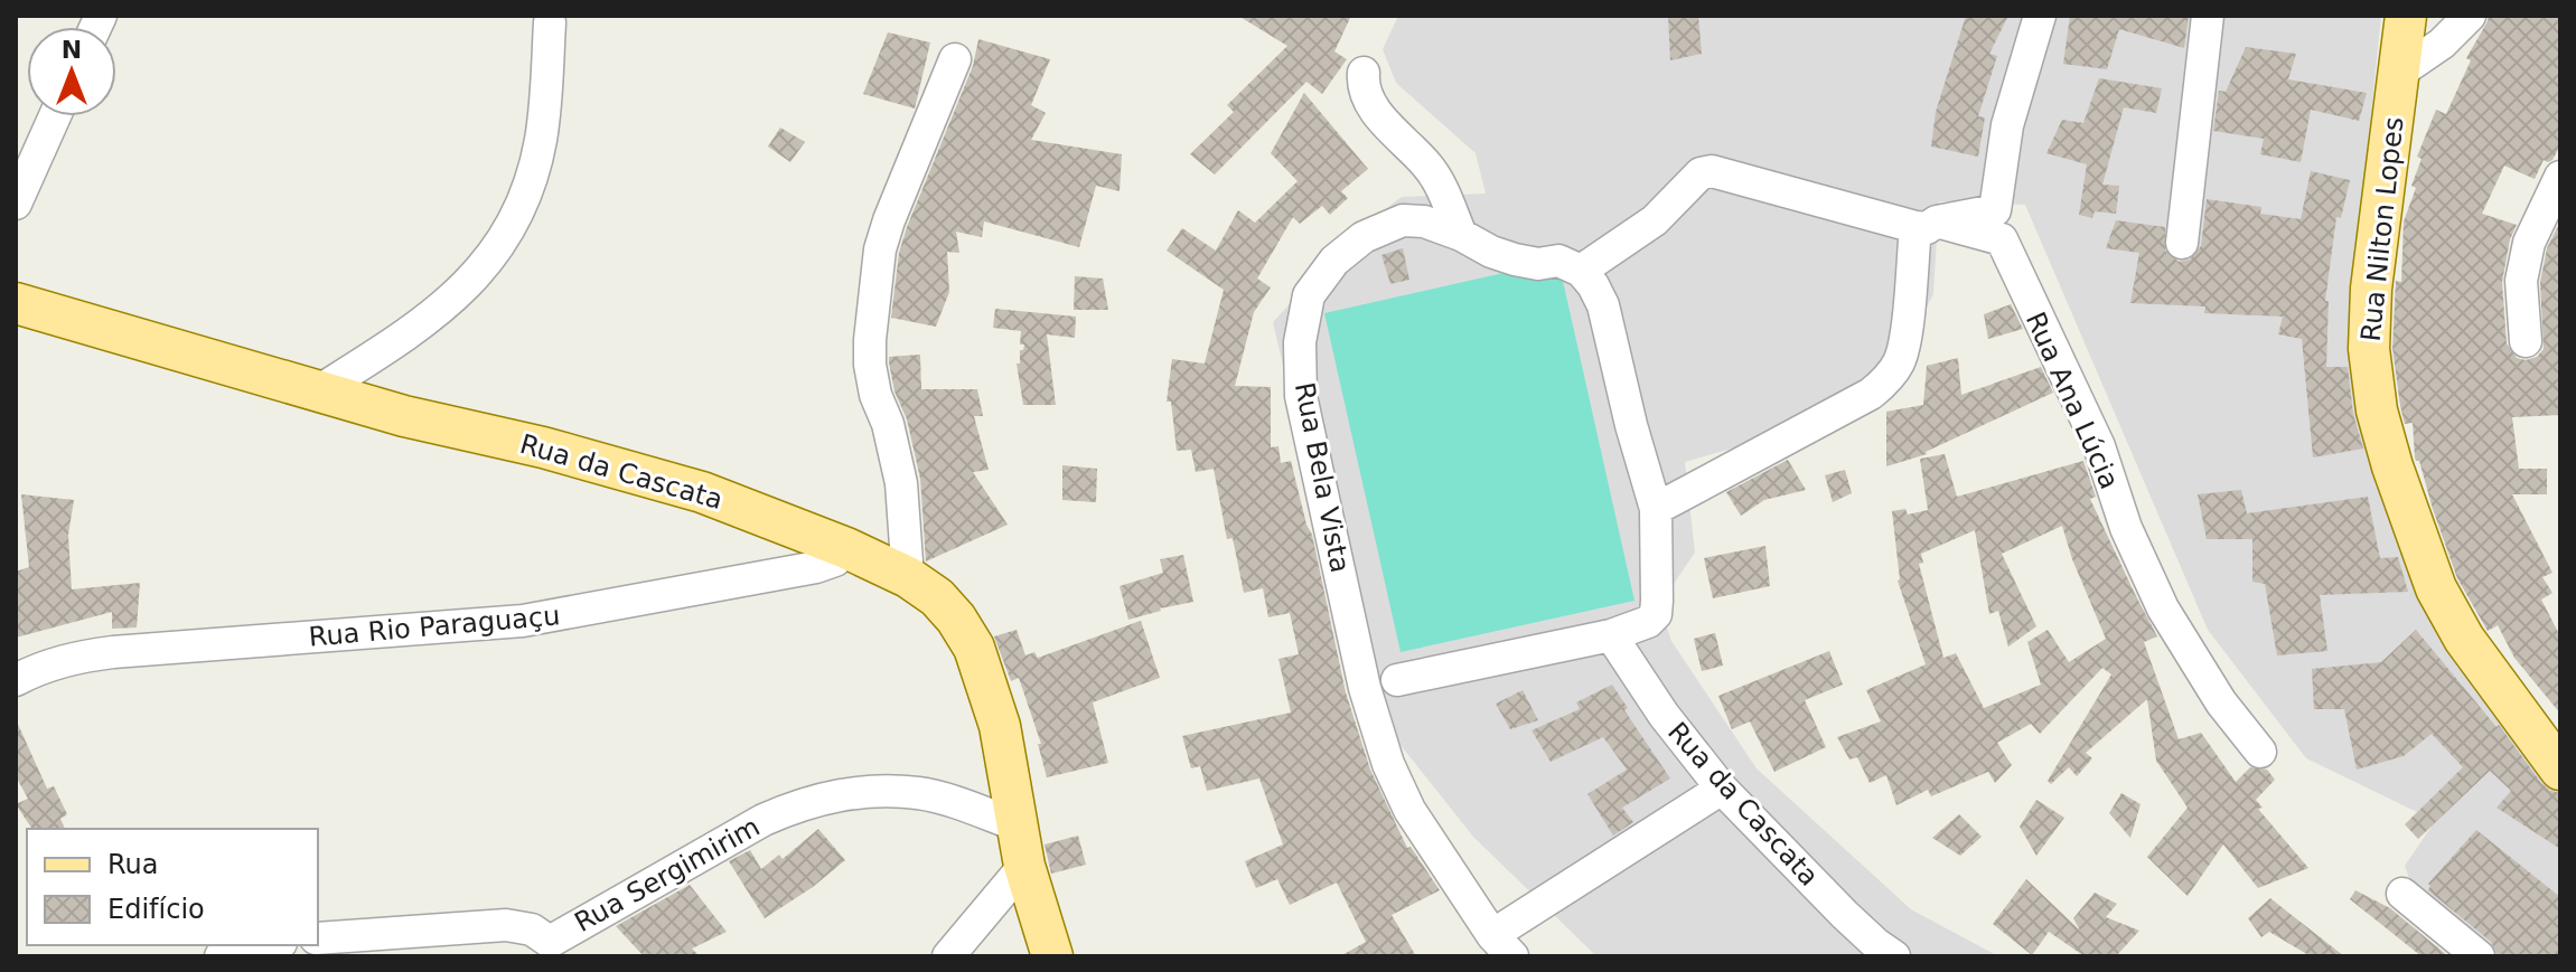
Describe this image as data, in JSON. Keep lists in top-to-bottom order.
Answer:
{
  "streets": {
    "main road": ["Rua Nilton Lopes", "Rua da Cascata"],
    "street": [
      "Rua Ana Lúcia",
      "Rua Bela Vista",
      "Rua Rio Paraguaçu",
      "Rua Sergimirim"
    ]
  },
  "crossings": [
    ["Rua da Cascata", "Rua Rio Paraguaçu"],
    ["Rua da Cascata", "Rua Sergimirim"]
  ],
  "legend": ["Rua", "Edifício"],
  "north": "top"
}
